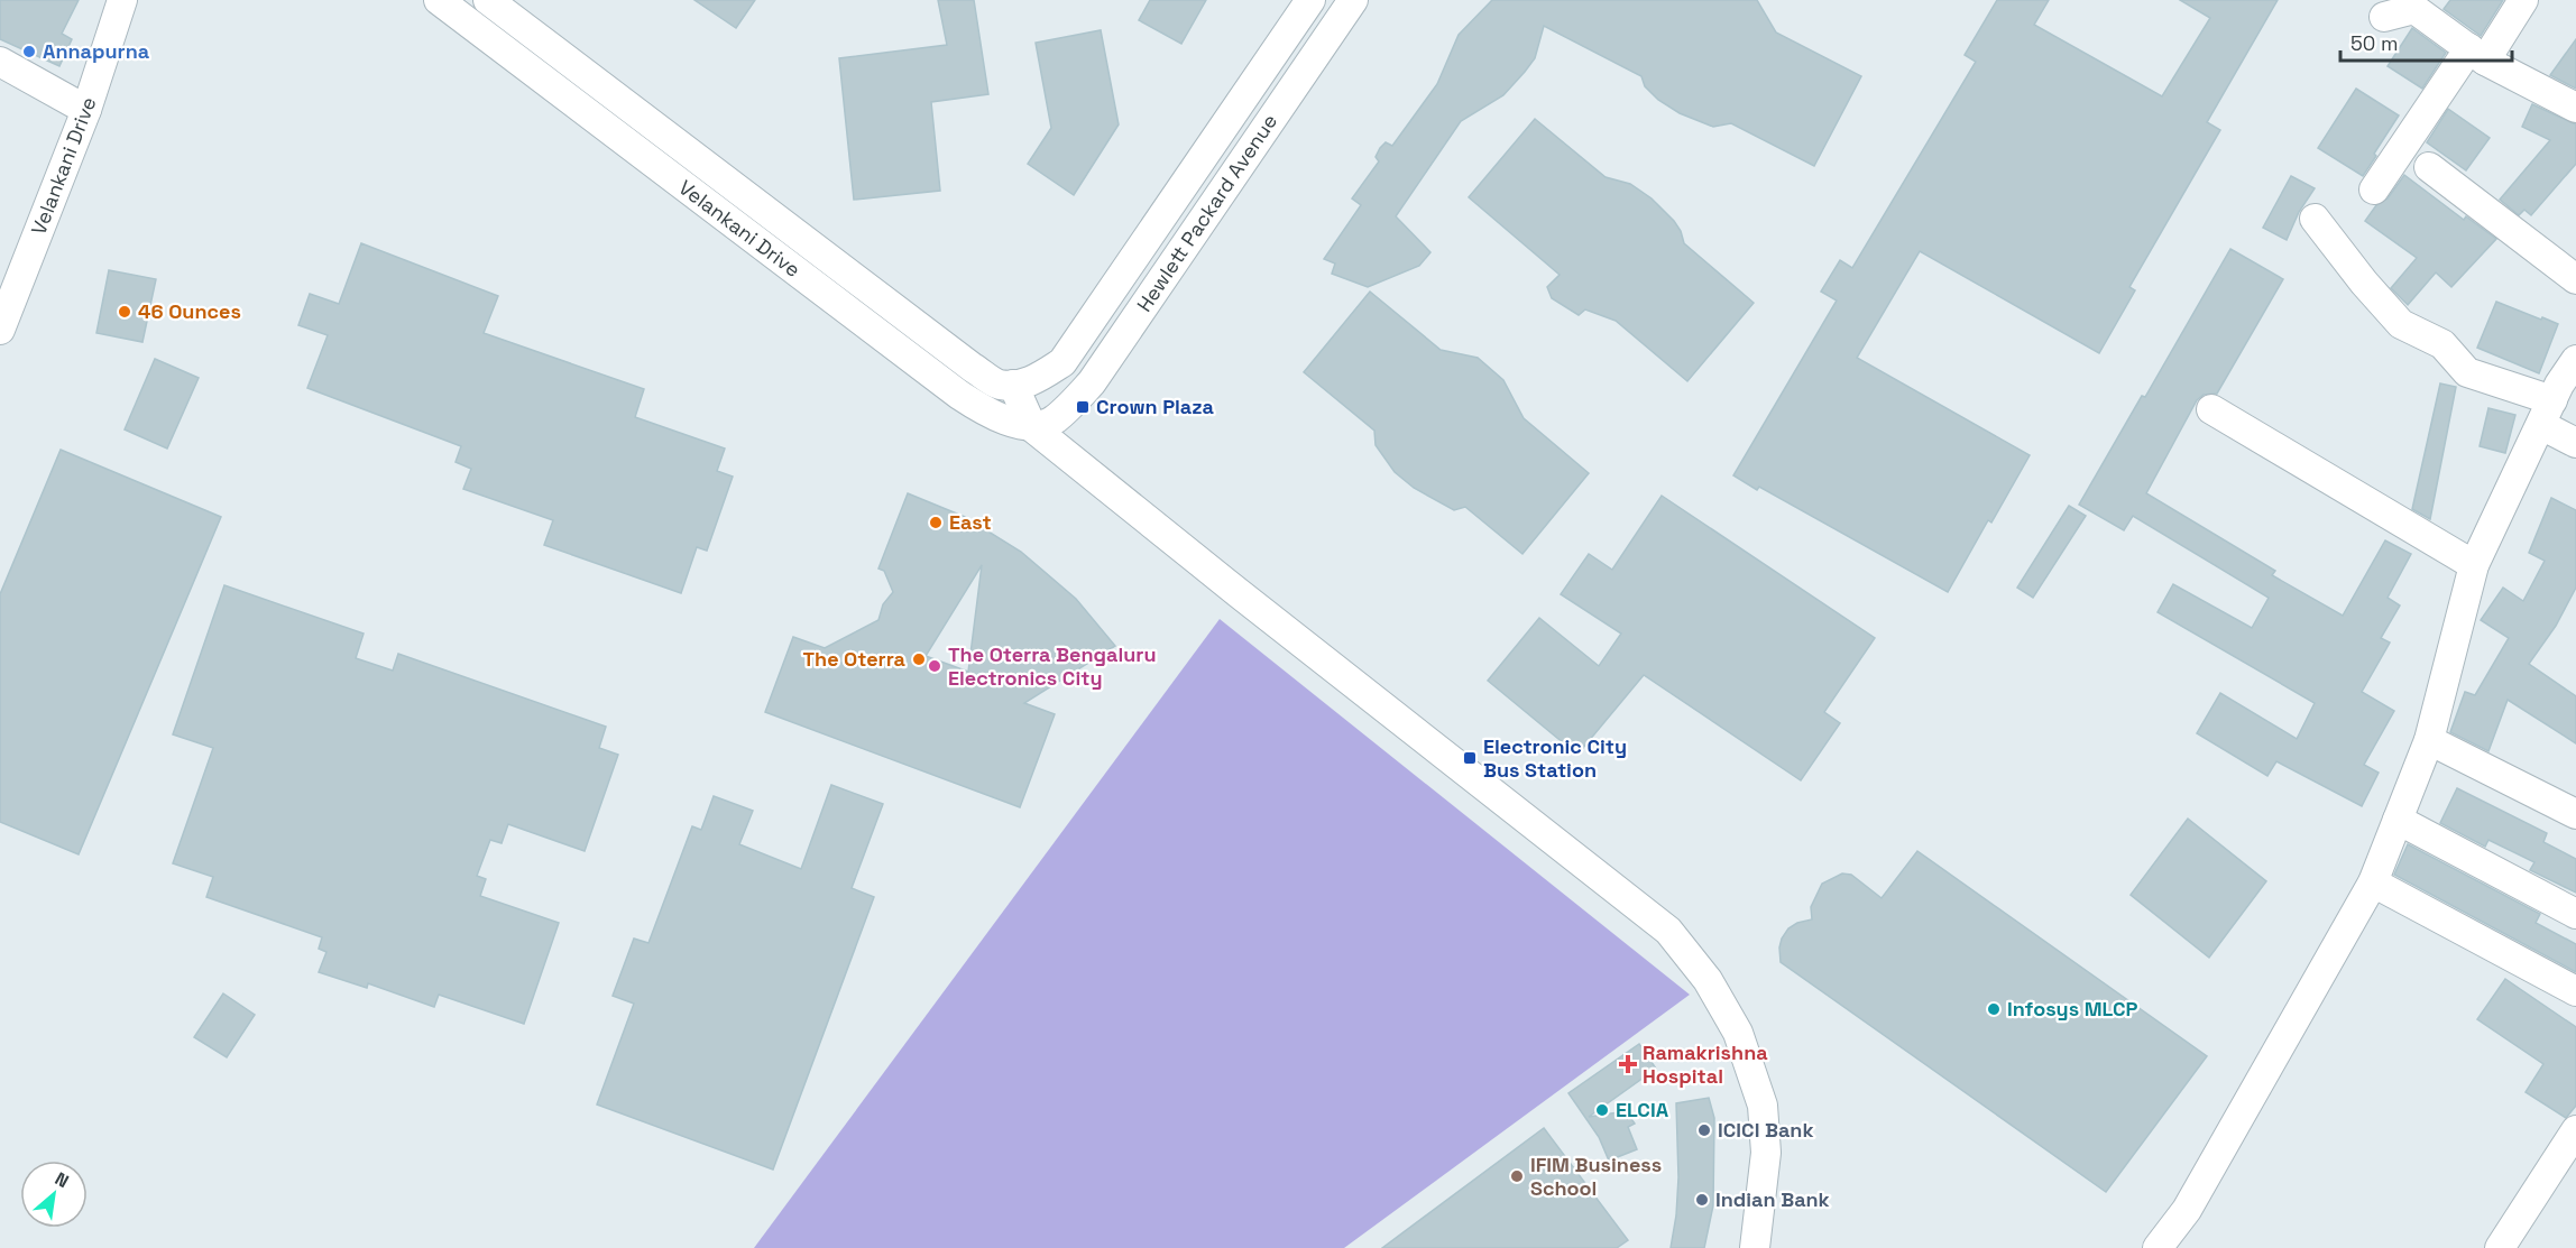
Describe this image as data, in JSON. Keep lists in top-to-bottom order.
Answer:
{
  "streets": {
    "street": ["Velankani Drive", "Hewlett Packard Avenue"]
  },
  "crossings": [
    ["Velankani Drive", "Hewlett Packard Avenue"]
  ],
  "places": {
    "other": [
      "Annapurna",
      "46 Ounces",
      "East",
      "The Oterra",
      "The Oterra Bengaluru Electronics City",
      "Infosys MLCP",
      "ELCIA",
      "ICICI Bank",
      "IFIM Business School",
      "Indian Bank"
    ],
    "transit": ["Crown Plaza", "Electronic City Bus Station"],
    "health": ["Ramakrishna Hospital"]
  },
  "scale_bar": "50 m",
  "north": "top right"
}
